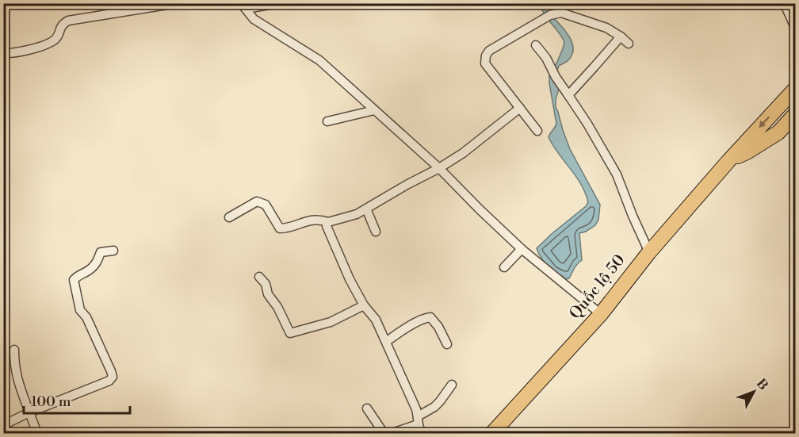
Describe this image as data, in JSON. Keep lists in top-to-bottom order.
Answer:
{
  "streets": {
    "highway": ["Quốc lộ 50"]
  },
  "scale_bar": "100 m",
  "north": "top right"
}
